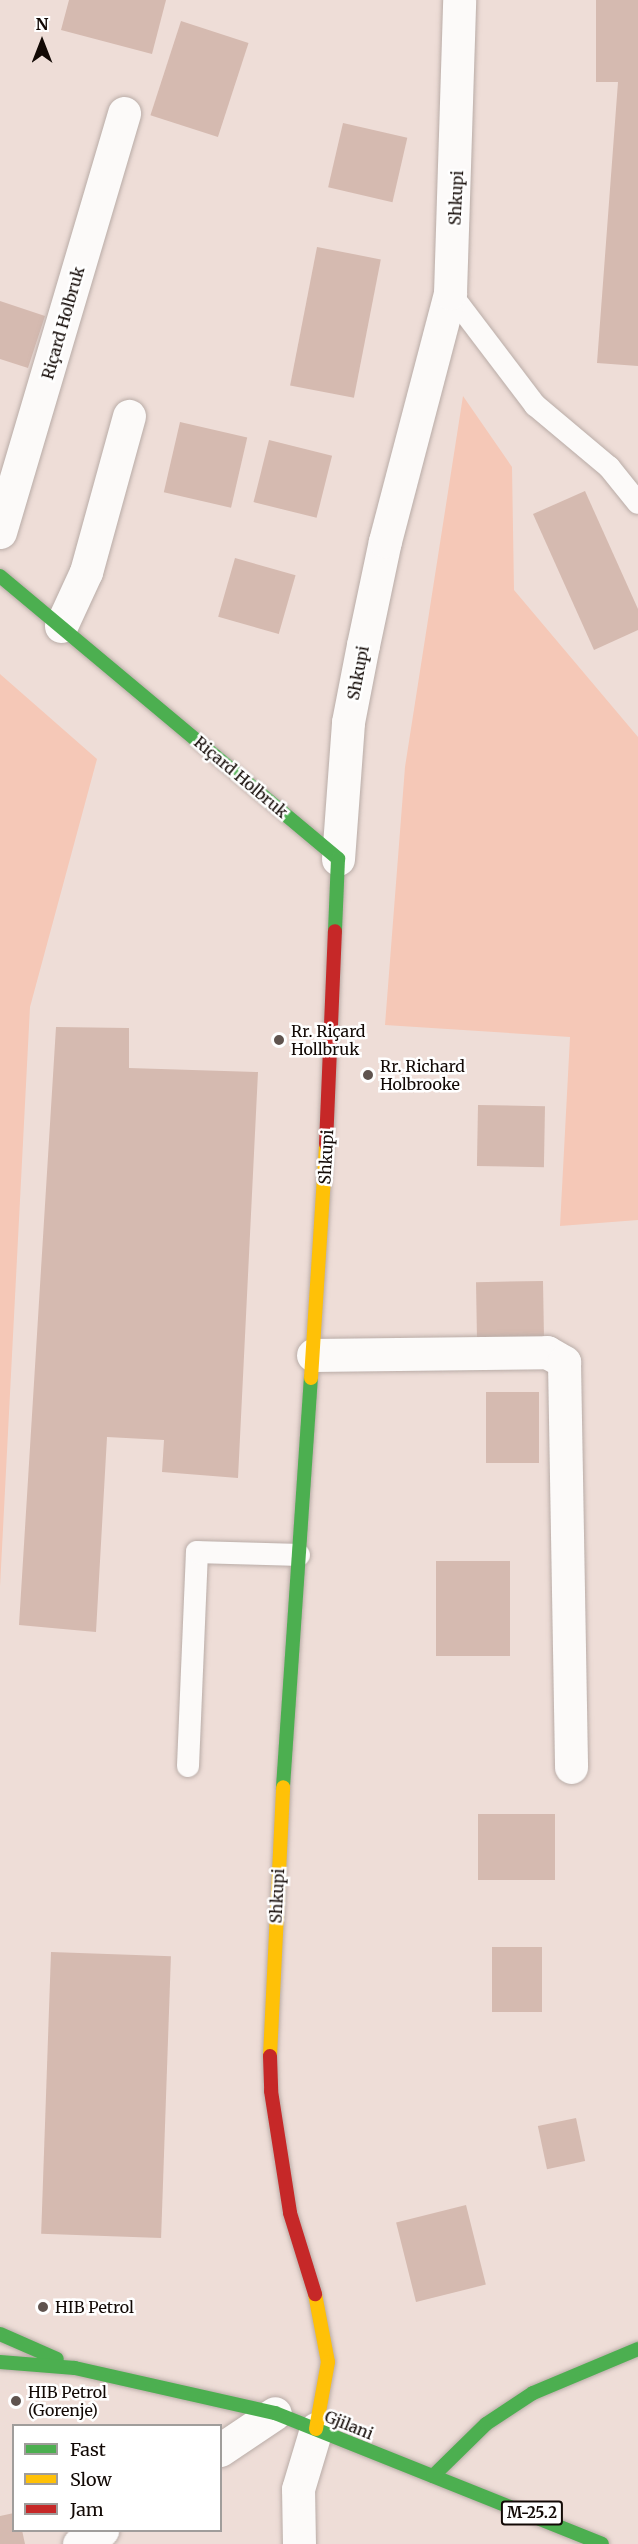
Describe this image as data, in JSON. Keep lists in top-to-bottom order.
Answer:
{
  "streets": {
    "street": [
      "Shkupi",
      "Riçard Holbruk",
      "Gjilani",
      "M-25.2"
    ]
  },
  "crossings": [
    ["Shkupi", "Riçard Holbruk"],
    ["Shkupi", "Gjilani"]
  ],
  "places": [
    "Rr. Riçard Hollbruk",
    "Rr. Richard Holbrooke",
    "HIB Petrol",
    "HIB Petrol (Gorenje)"
  ],
  "legend": ["Fast", "Slow", "Jam"],
  "north": "top"
}
